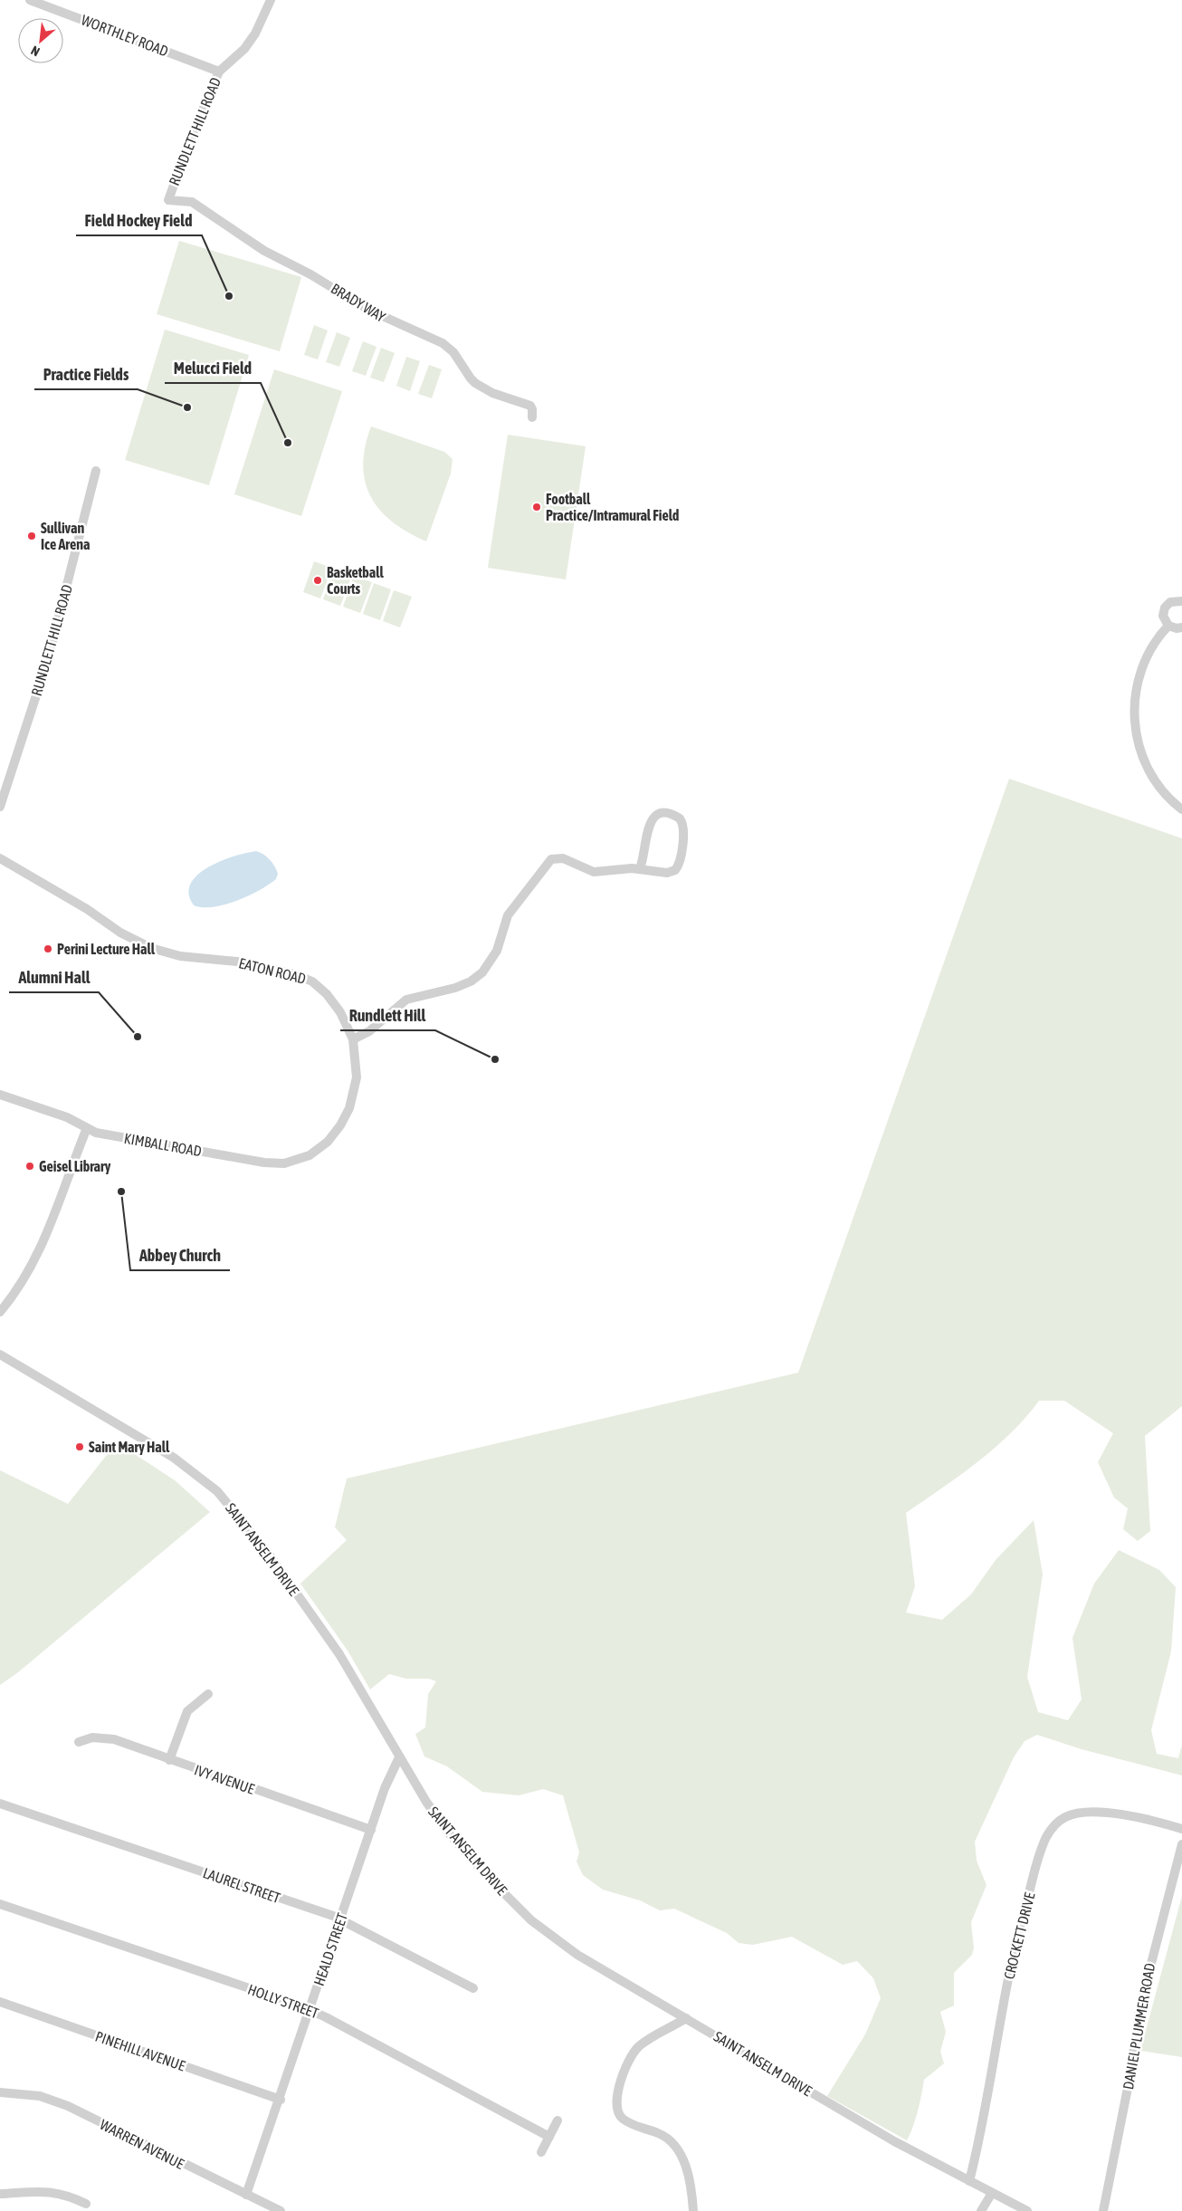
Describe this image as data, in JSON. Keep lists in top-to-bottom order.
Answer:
{
  "streets": {
    "street": [
      "WORTHLEY ROAD",
      "RUNDLETT HILL ROAD",
      "BRADY WAY",
      "EATON ROAD",
      "KIMBALL ROAD",
      "SAINT ANSELM DRIVE",
      "IVY AVENUE",
      "LAUREL STREET",
      "CROCKETT DRIVE",
      "HEALD STREET",
      "HOLLY STREET",
      "DANIEL PLUMMER ROAD",
      "PINEHILL AVENUE",
      "WARREN AVENUE"
    ]
  },
  "crossings": [
    ["WORTHLEY ROAD", "RUNDLETT HILL ROAD"],
    ["RUNDLETT HILL ROAD", "BRADY WAY"],
    ["EATON ROAD", "KIMBALL ROAD"],
    ["SAINT ANSELM DRIVE", "CROCKETT DRIVE"],
    ["SAINT ANSELM DRIVE", "HEALD STREET"],
    ["IVY AVENUE", "HEALD STREET"],
    ["LAUREL STREET", "HEALD STREET"],
    ["HEALD STREET", "HOLLY STREET"],
    ["HEALD STREET", "PINEHILL AVENUE"],
    ["HEALD STREET", "WARREN AVENUE"]
  ],
  "places": [
    "Field Hockey Field",
    "Practice Fields",
    "Melucci Field",
    "Football Practice/Intramural Field",
    "Sullivan Ice Arena",
    "Basketball Courts",
    "Perini Lecture Hall",
    "Alumni Hall",
    "Rundlett Hill",
    "Geisel Library",
    "Abbey Church",
    "Saint Mary Hall"
  ],
  "north": "bottom left"
}
